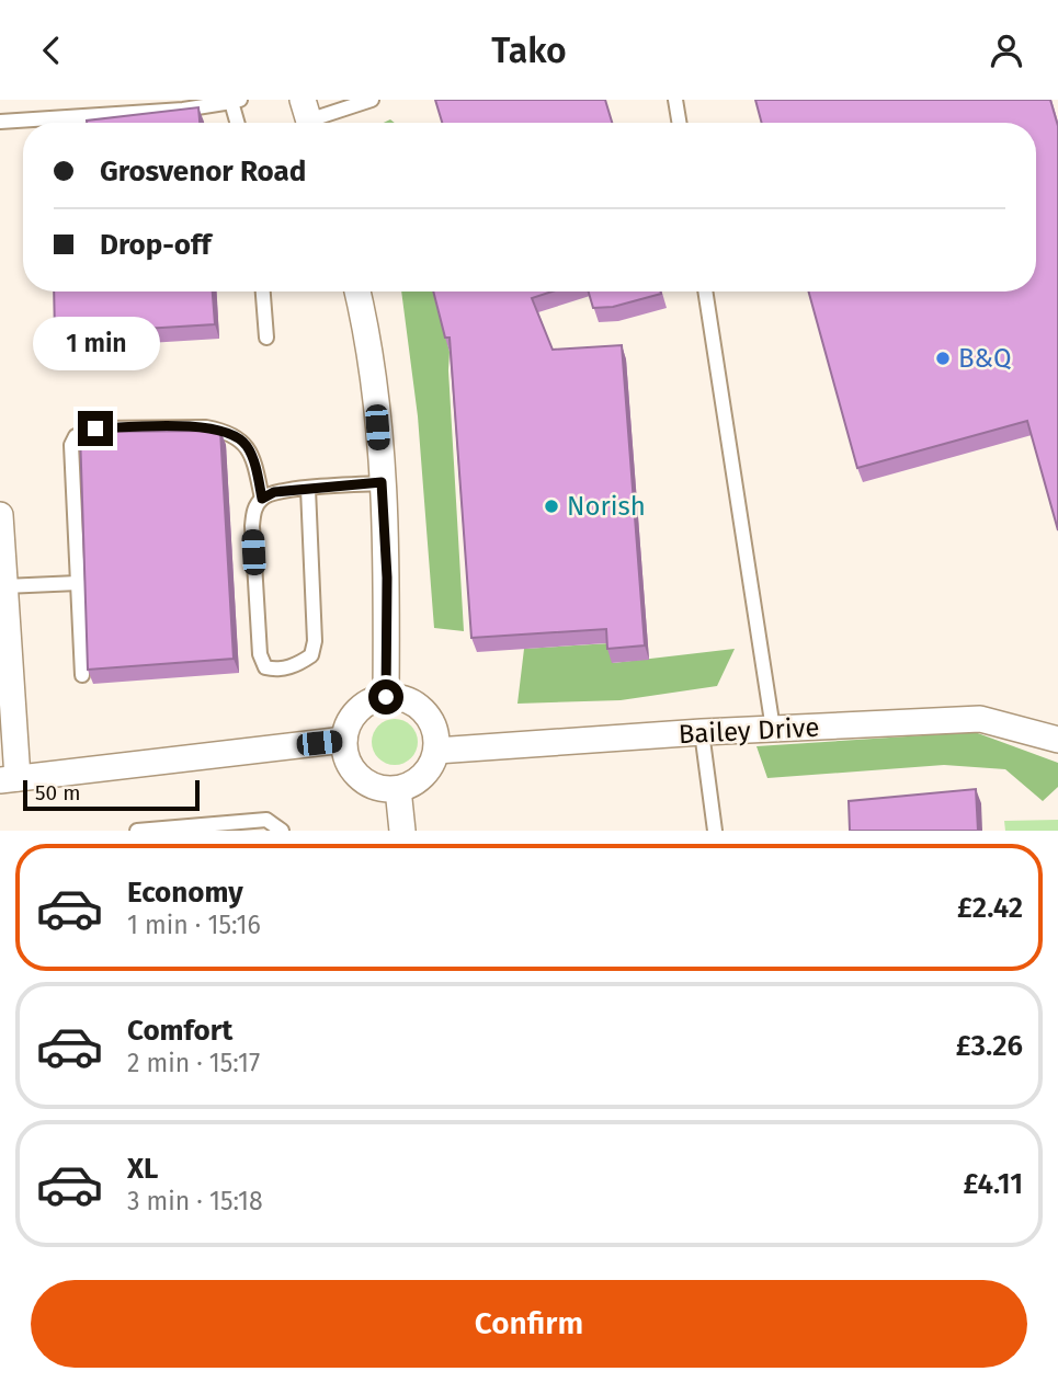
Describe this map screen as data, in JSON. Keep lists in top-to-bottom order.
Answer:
{
  "streets": {
    "street": ["Bailey Drive"]
  },
  "places": ["B&Q", "Norish"],
  "scale_bar": "50 m",
  "page": {
    "header": "Tako",
    "banner": ["Grosvenor Road", "Drop-off"],
    "bubble": "1 min",
    "scale": "50 m",
    "list": [
      {
        "name": "Economy",
        "note": "1 min · 15:16",
        "value": "£2.42"
      },
      {
        "name": "Comfort",
        "note": "2 min · 15:17",
        "value": "£3.26"
      },
      {
        "name": "XL",
        "note": "3 min · 15:18",
        "value": "£4.11"
      }
    ],
    "buttons": "Confirm"
  }
}
